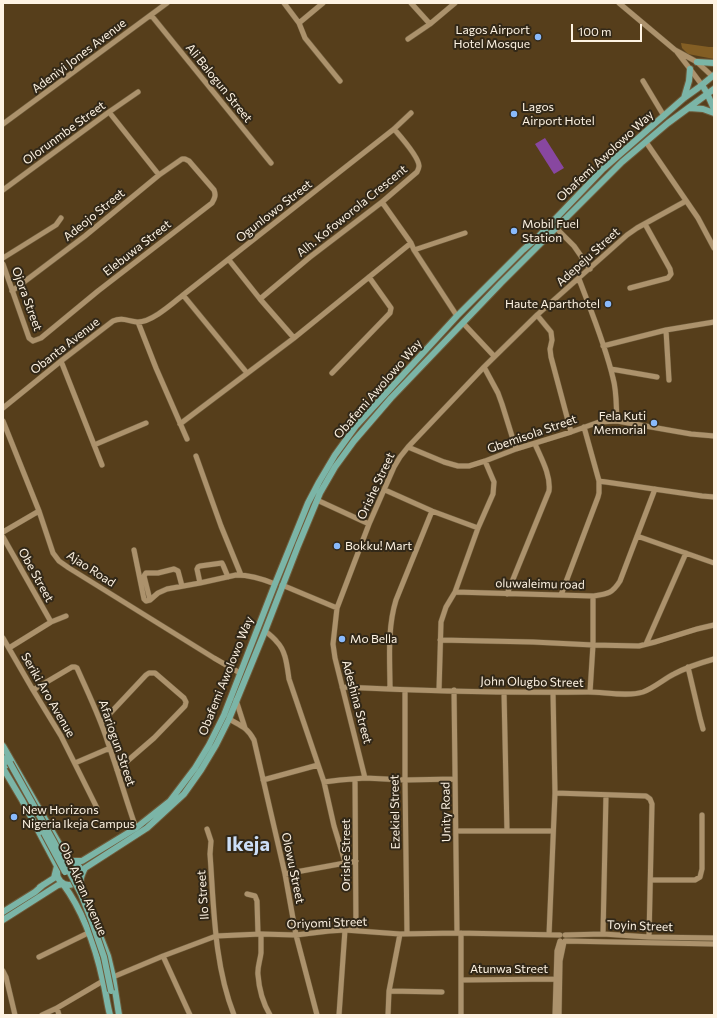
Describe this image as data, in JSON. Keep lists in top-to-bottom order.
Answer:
{
  "streets": {
    "main road": ["Obafemi Awolowo Way", "Oba Akran Avenue"],
    "street": [
      "Adeniyi Jones Avenue",
      "Ali Balogun Street",
      "Olorunmbe Street",
      "Ogunlowo Street",
      "Alh. Kofoworola Crescent",
      "Adeojo Street",
      "Elebuwa Street",
      "Adepeju Street",
      "Ojora Street",
      "Obanta Avenue",
      "Gbemisola Street",
      "Orishe Street",
      "Ajao Road",
      "Obe Street",
      "oluwaleimu road",
      "John Olugbo Street",
      "Seriki Aro Avenue",
      "Adeshina Street",
      "Afariogun Street",
      "Ezekiel Street",
      "Unity Road",
      "Olowu Street",
      "Ilo Street",
      "Oriyomi Street",
      "Toyin Street",
      "Atunwa Street"
    ]
  },
  "crossings": [
    ["Adeniyi Jones Avenue", "Ali Balogun Street"],
    ["Obafemi Awolowo Way", "Ajao Road"],
    ["Obafemi Awolowo Way", "Afariogun Street"],
    ["Obafemi Awolowo Way", "Olowu Street"],
    ["Ogunlowo Street", "Alh. Kofoworola Crescent"],
    ["Ogunlowo Street", "Obanta Avenue"],
    ["Adeojo Street", "Elebuwa Street"],
    ["Adeojo Street", "Ojora Street"],
    ["Elebuwa Street", "Ojora Street"],
    ["Adepeju Street", "Orishe Street"],
    ["Gbemisola Street", "Orishe Street"],
    ["Orishe Street", "Adeshina Street"],
    ["Orishe Street", "Oriyomi Street"],
    ["oluwaleimu road", "John Olugbo Street"],
    ["John Olugbo Street", "Adeshina Street"],
    ["John Olugbo Street", "Ezekiel Street"],
    ["John Olugbo Street", "Unity Road"],
    ["Seriki Aro Avenue", "Afariogun Street"],
    ["Ezekiel Street", "Oriyomi Street"],
    ["Unity Road", "Oriyomi Street"],
    ["Unity Road", "Atunwa Street"],
    ["Olowu Street", "Oriyomi Street"],
    ["Ilo Street", "Oriyomi Street"],
    ["Oriyomi Street", "Toyin Street"]
  ],
  "districts": ["Ikeja"],
  "places": [
    "Lagos Airport Hotel Mosque",
    "Lagos Airport Hotel",
    "Mobil Fuel Station",
    "Haute Aparthotel",
    "Fela Kuti Memorial",
    "Bokku! Mart",
    "Mo Bella",
    "New Horizons Nigeria Ikeja Campus"
  ],
  "scale_bar": "100 m"
}
